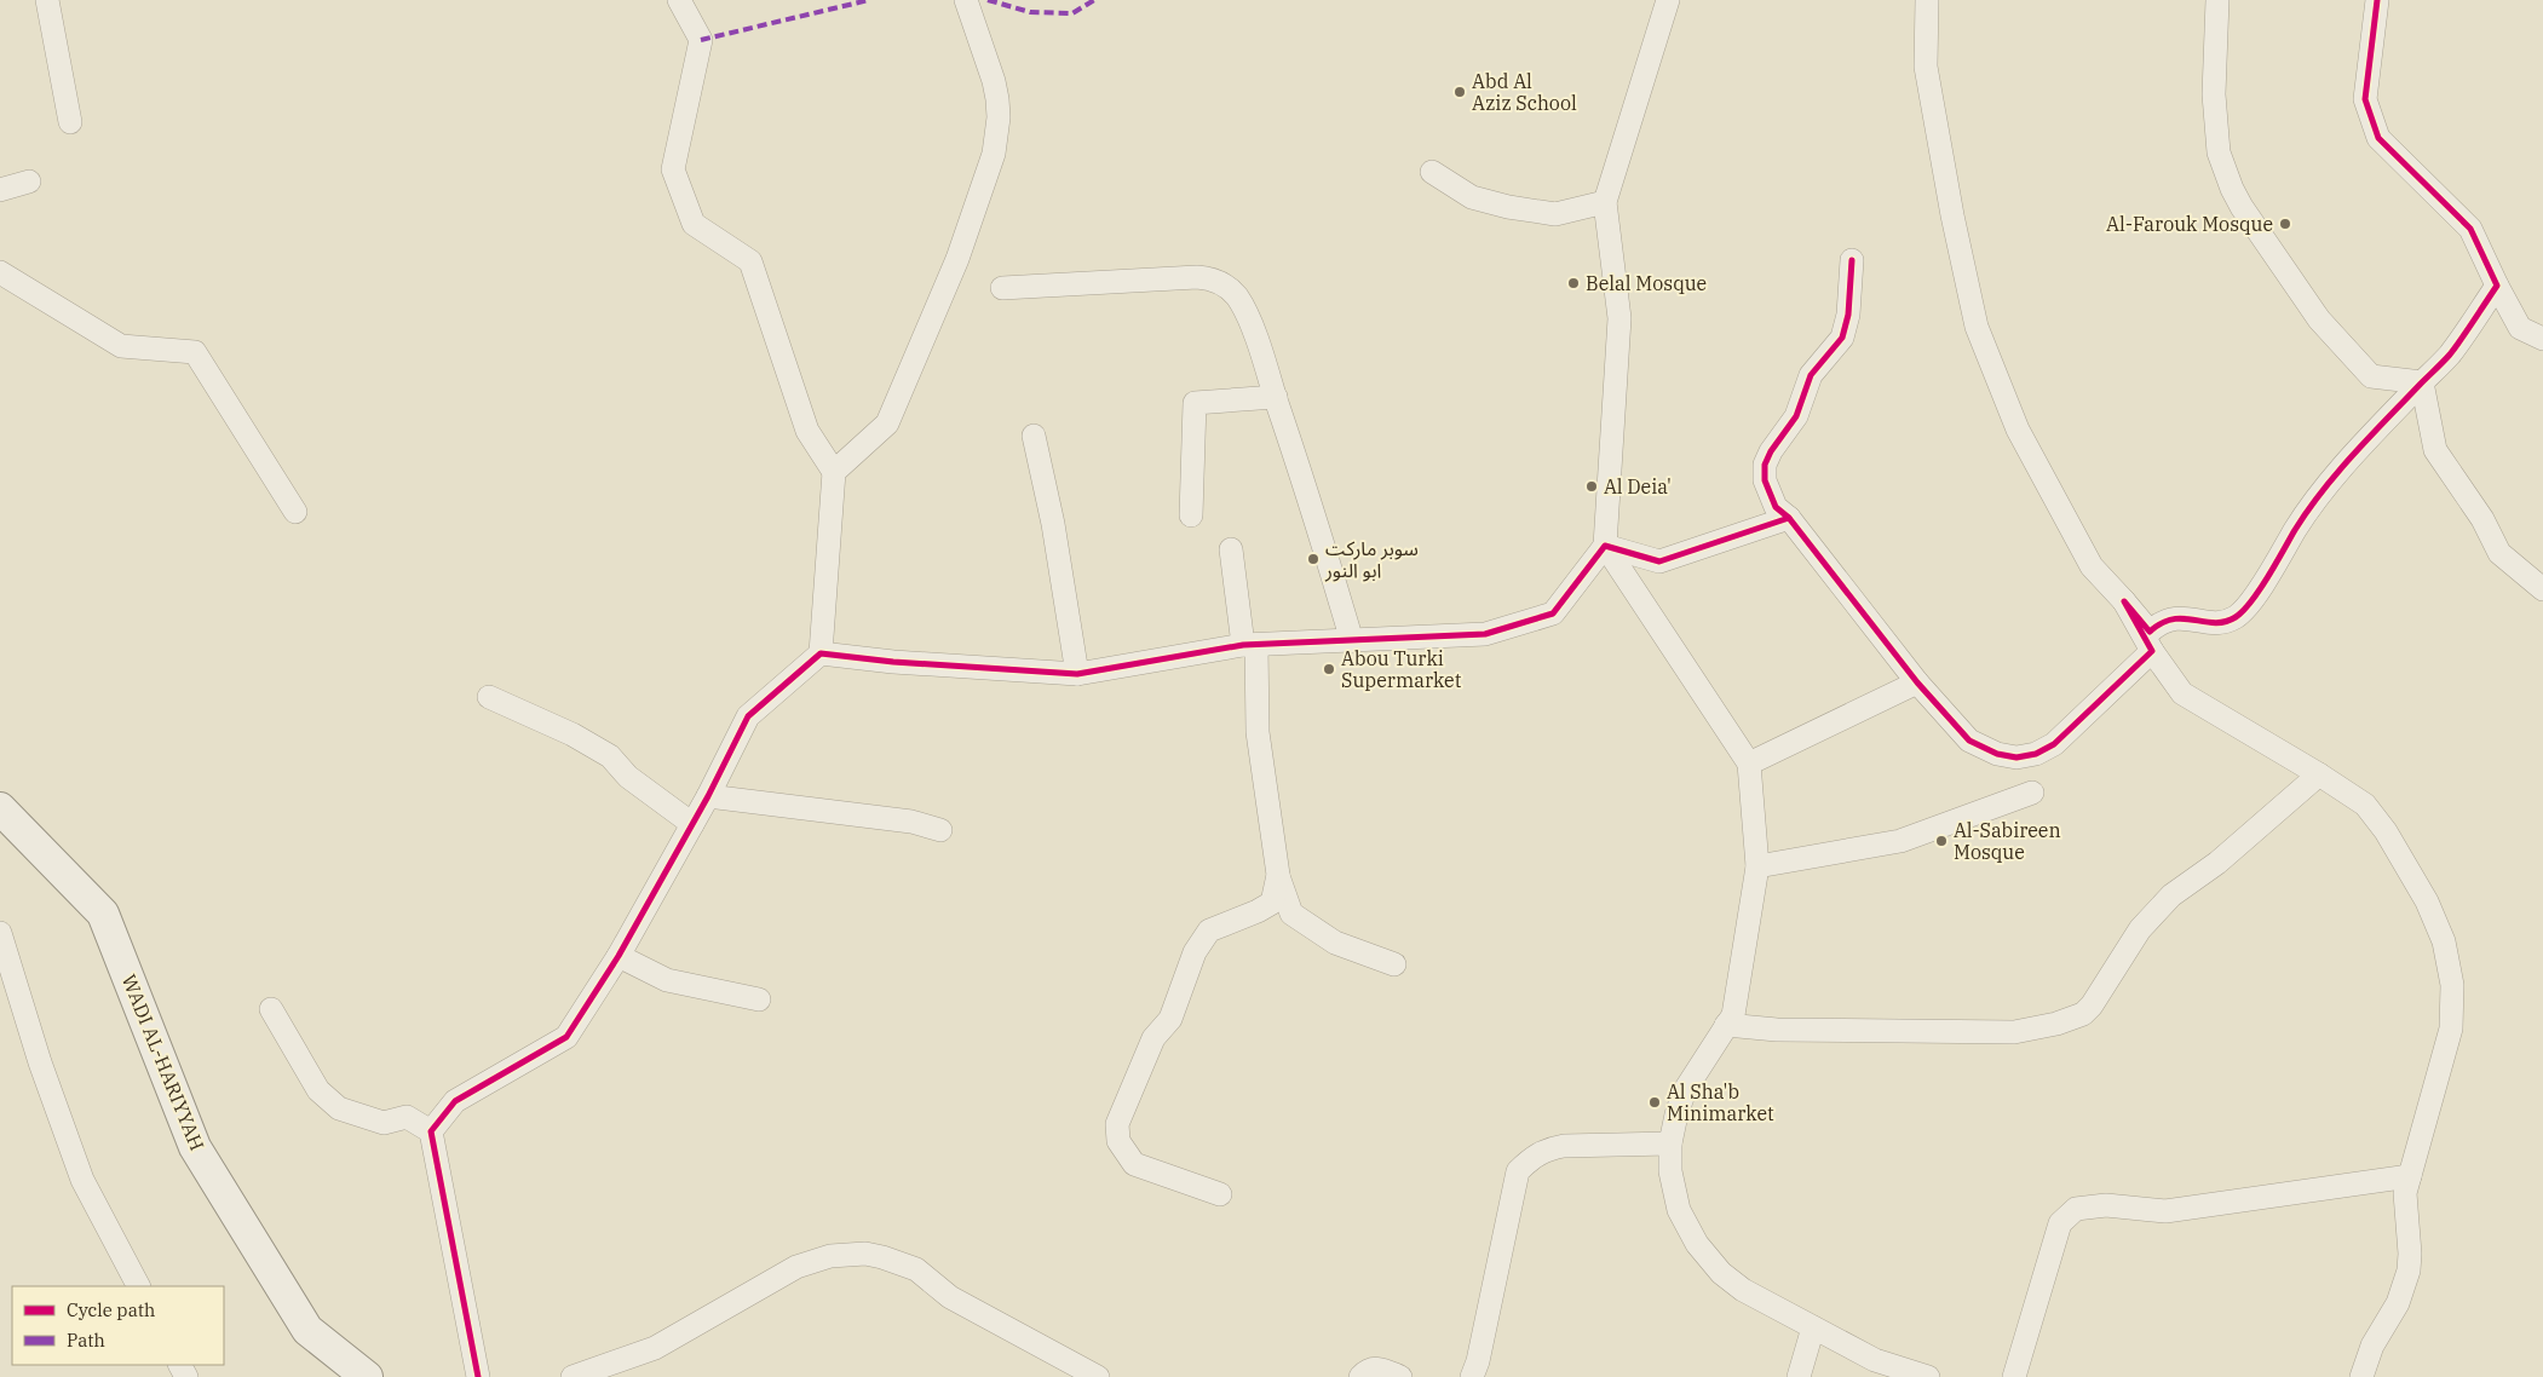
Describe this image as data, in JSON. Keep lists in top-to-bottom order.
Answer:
{
  "streets": {
    "main road": ["WADI AL-HARIYYAH"]
  },
  "places": [
    "Abd Al Aziz School",
    "Al-Farouk Mosque",
    "Belal Mosque",
    "Al Deia'",
    "سوبر ماركت ابو النور",
    "Abou Turki Supermarket",
    "Al-Sabireen Mosque",
    "Al Sha'b Minimarket"
  ],
  "legend": ["Cycle path", "Path"]
}
